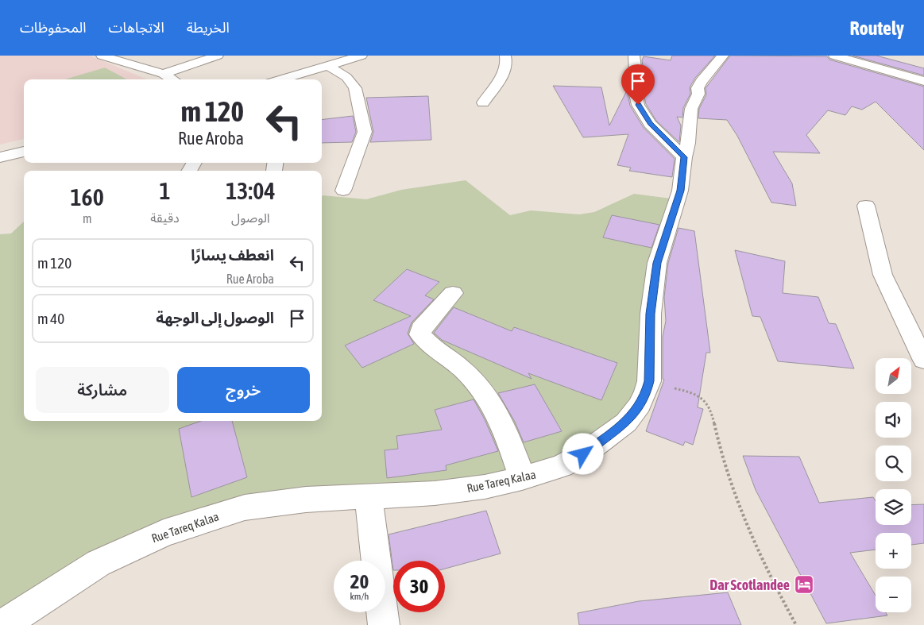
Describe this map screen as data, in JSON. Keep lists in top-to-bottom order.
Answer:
{
  "streets": {
    "street": ["Rue Tareq Kalaa"]
  },
  "places": {
    "hotel": ["Dar Scotlandee"]
  },
  "north": "top right",
  "page": {
    "header": "Routely",
    "nav": ["الخريطة", "الاتجاهات", "المحفوظات"],
    "turn": ["120 m", "Rue Aroba"],
    "eta": [
      "13:04",
      "الوصول",
      "1",
      "دقيقة",
      "160",
      "m"
    ],
    "list": [
      {
        "name": "انعطف يسارًا",
        "note": "Rue Aroba",
        "value": "120 m"
      },
      {
        "name": "الوصول إلى الوجهة",
        "value": "40 m"
      }
    ],
    "map_buttons": ["+", "−"],
    "buttons": ["خروج", "مشاركة"],
    "speed": "20 km/h",
    "limit": "30"
  }
}
